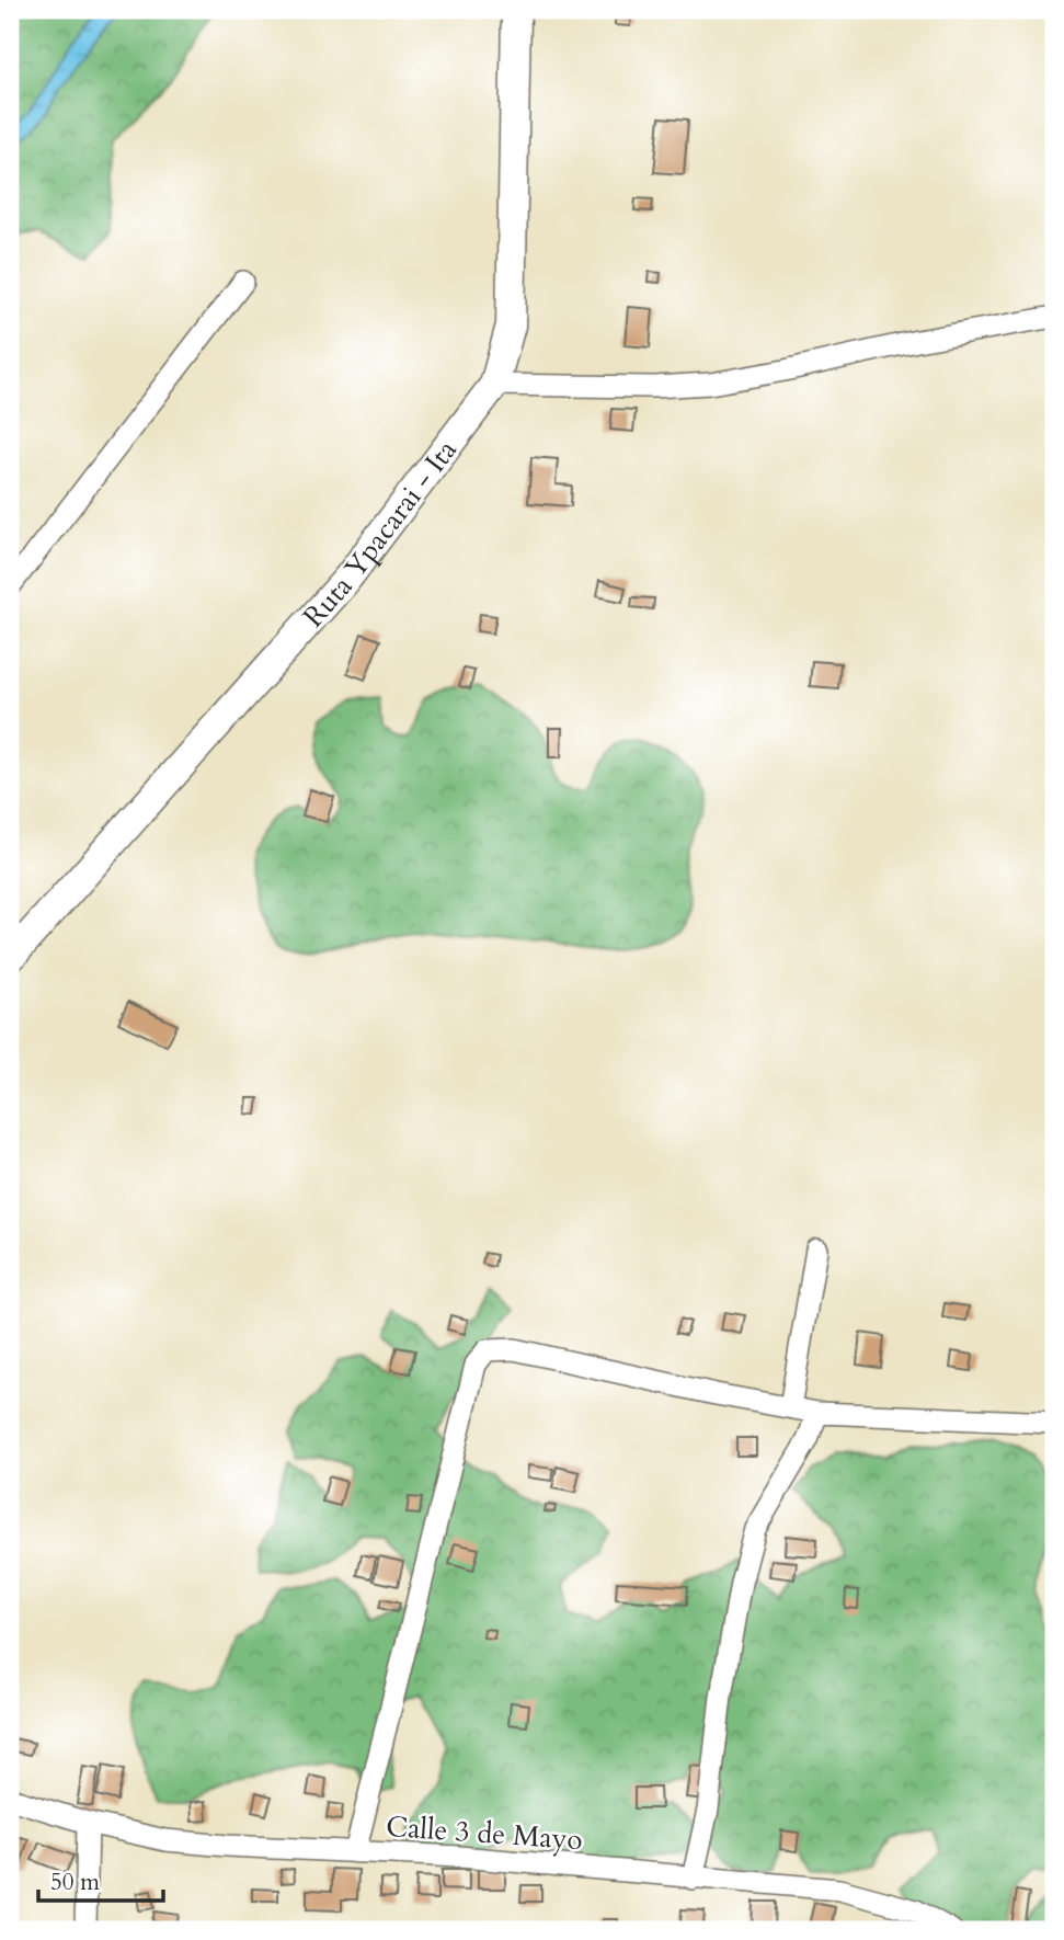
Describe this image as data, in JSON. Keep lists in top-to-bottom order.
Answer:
{
  "streets": {
    "street": ["Ruta Ypacarai - Ita", "Calle 3 de Mayo"]
  },
  "scale_bar": "50 m"
}
